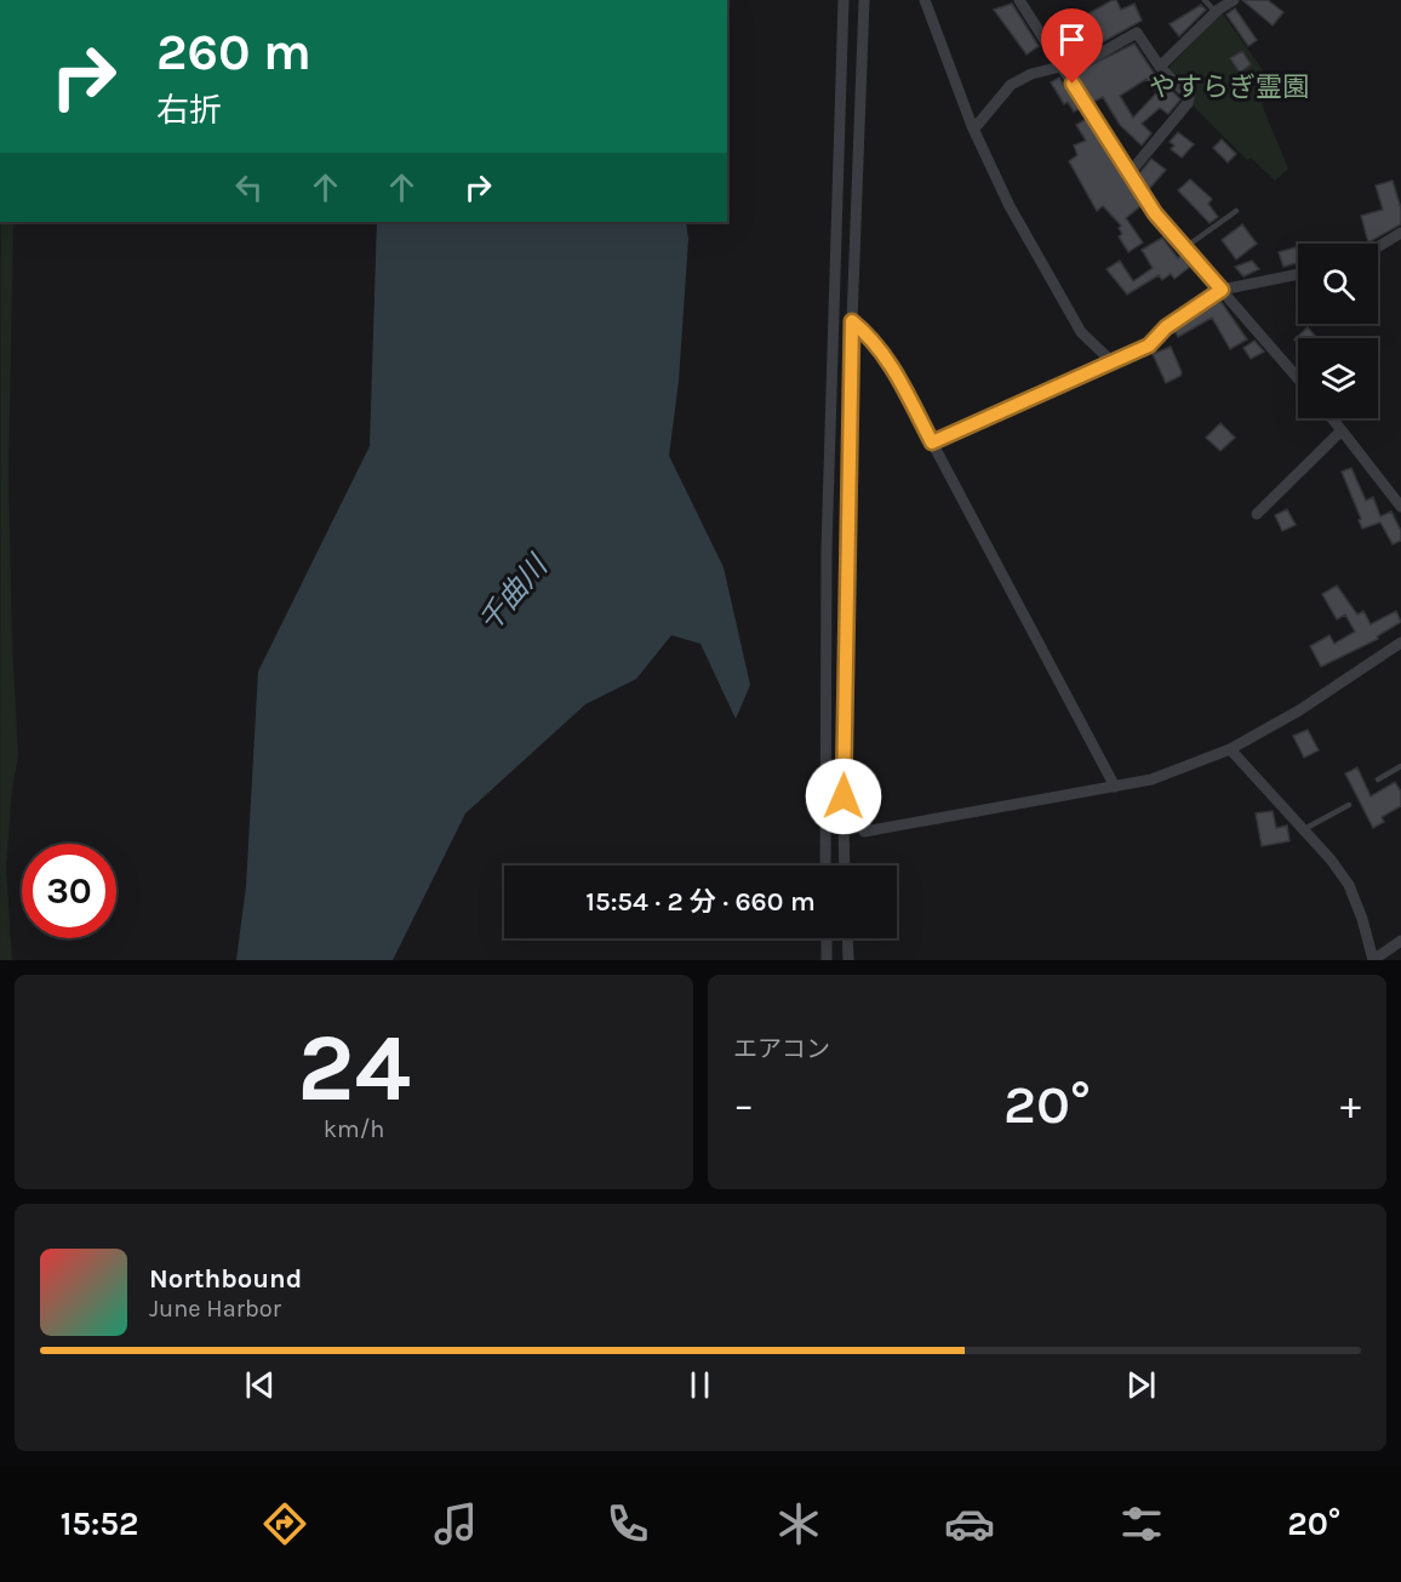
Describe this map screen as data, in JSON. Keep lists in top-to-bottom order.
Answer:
{
  "water": ["千曲川"],
  "parks": ["やすらぎ霊園"],
  "page": {
    "turn": ["260 m", "右折"],
    "limit": "30",
    "trip": "15:54 · 2 分 · 660 m",
    "tile": [
      ["24", "km/h"],
      "エアコン"
    ],
    "heat": ["−", "20°", "+"],
    "song": ["Northbound", "June Harbor"],
    "tabs": ["15:52", "20°"]
  }
}
